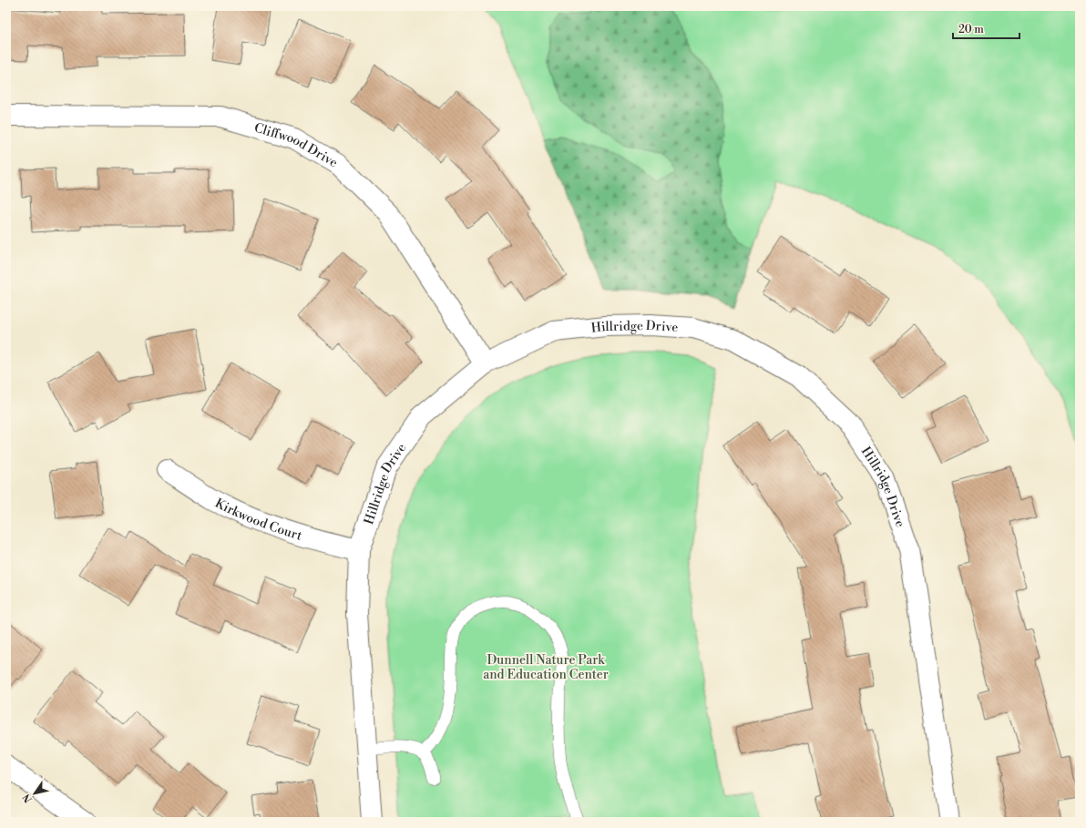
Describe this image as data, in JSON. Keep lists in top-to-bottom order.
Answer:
{
  "streets": {
    "street": ["Cliffwood Drive", "Hillridge Drive", "Kirkwood Court"]
  },
  "crossings": [
    ["Cliffwood Drive", "Hillridge Drive"],
    ["Hillridge Drive", "Kirkwood Court"]
  ],
  "parks": ["Dunnell Nature Park and Education Center"],
  "scale_bar": "20 m",
  "north": "bottom left"
}
